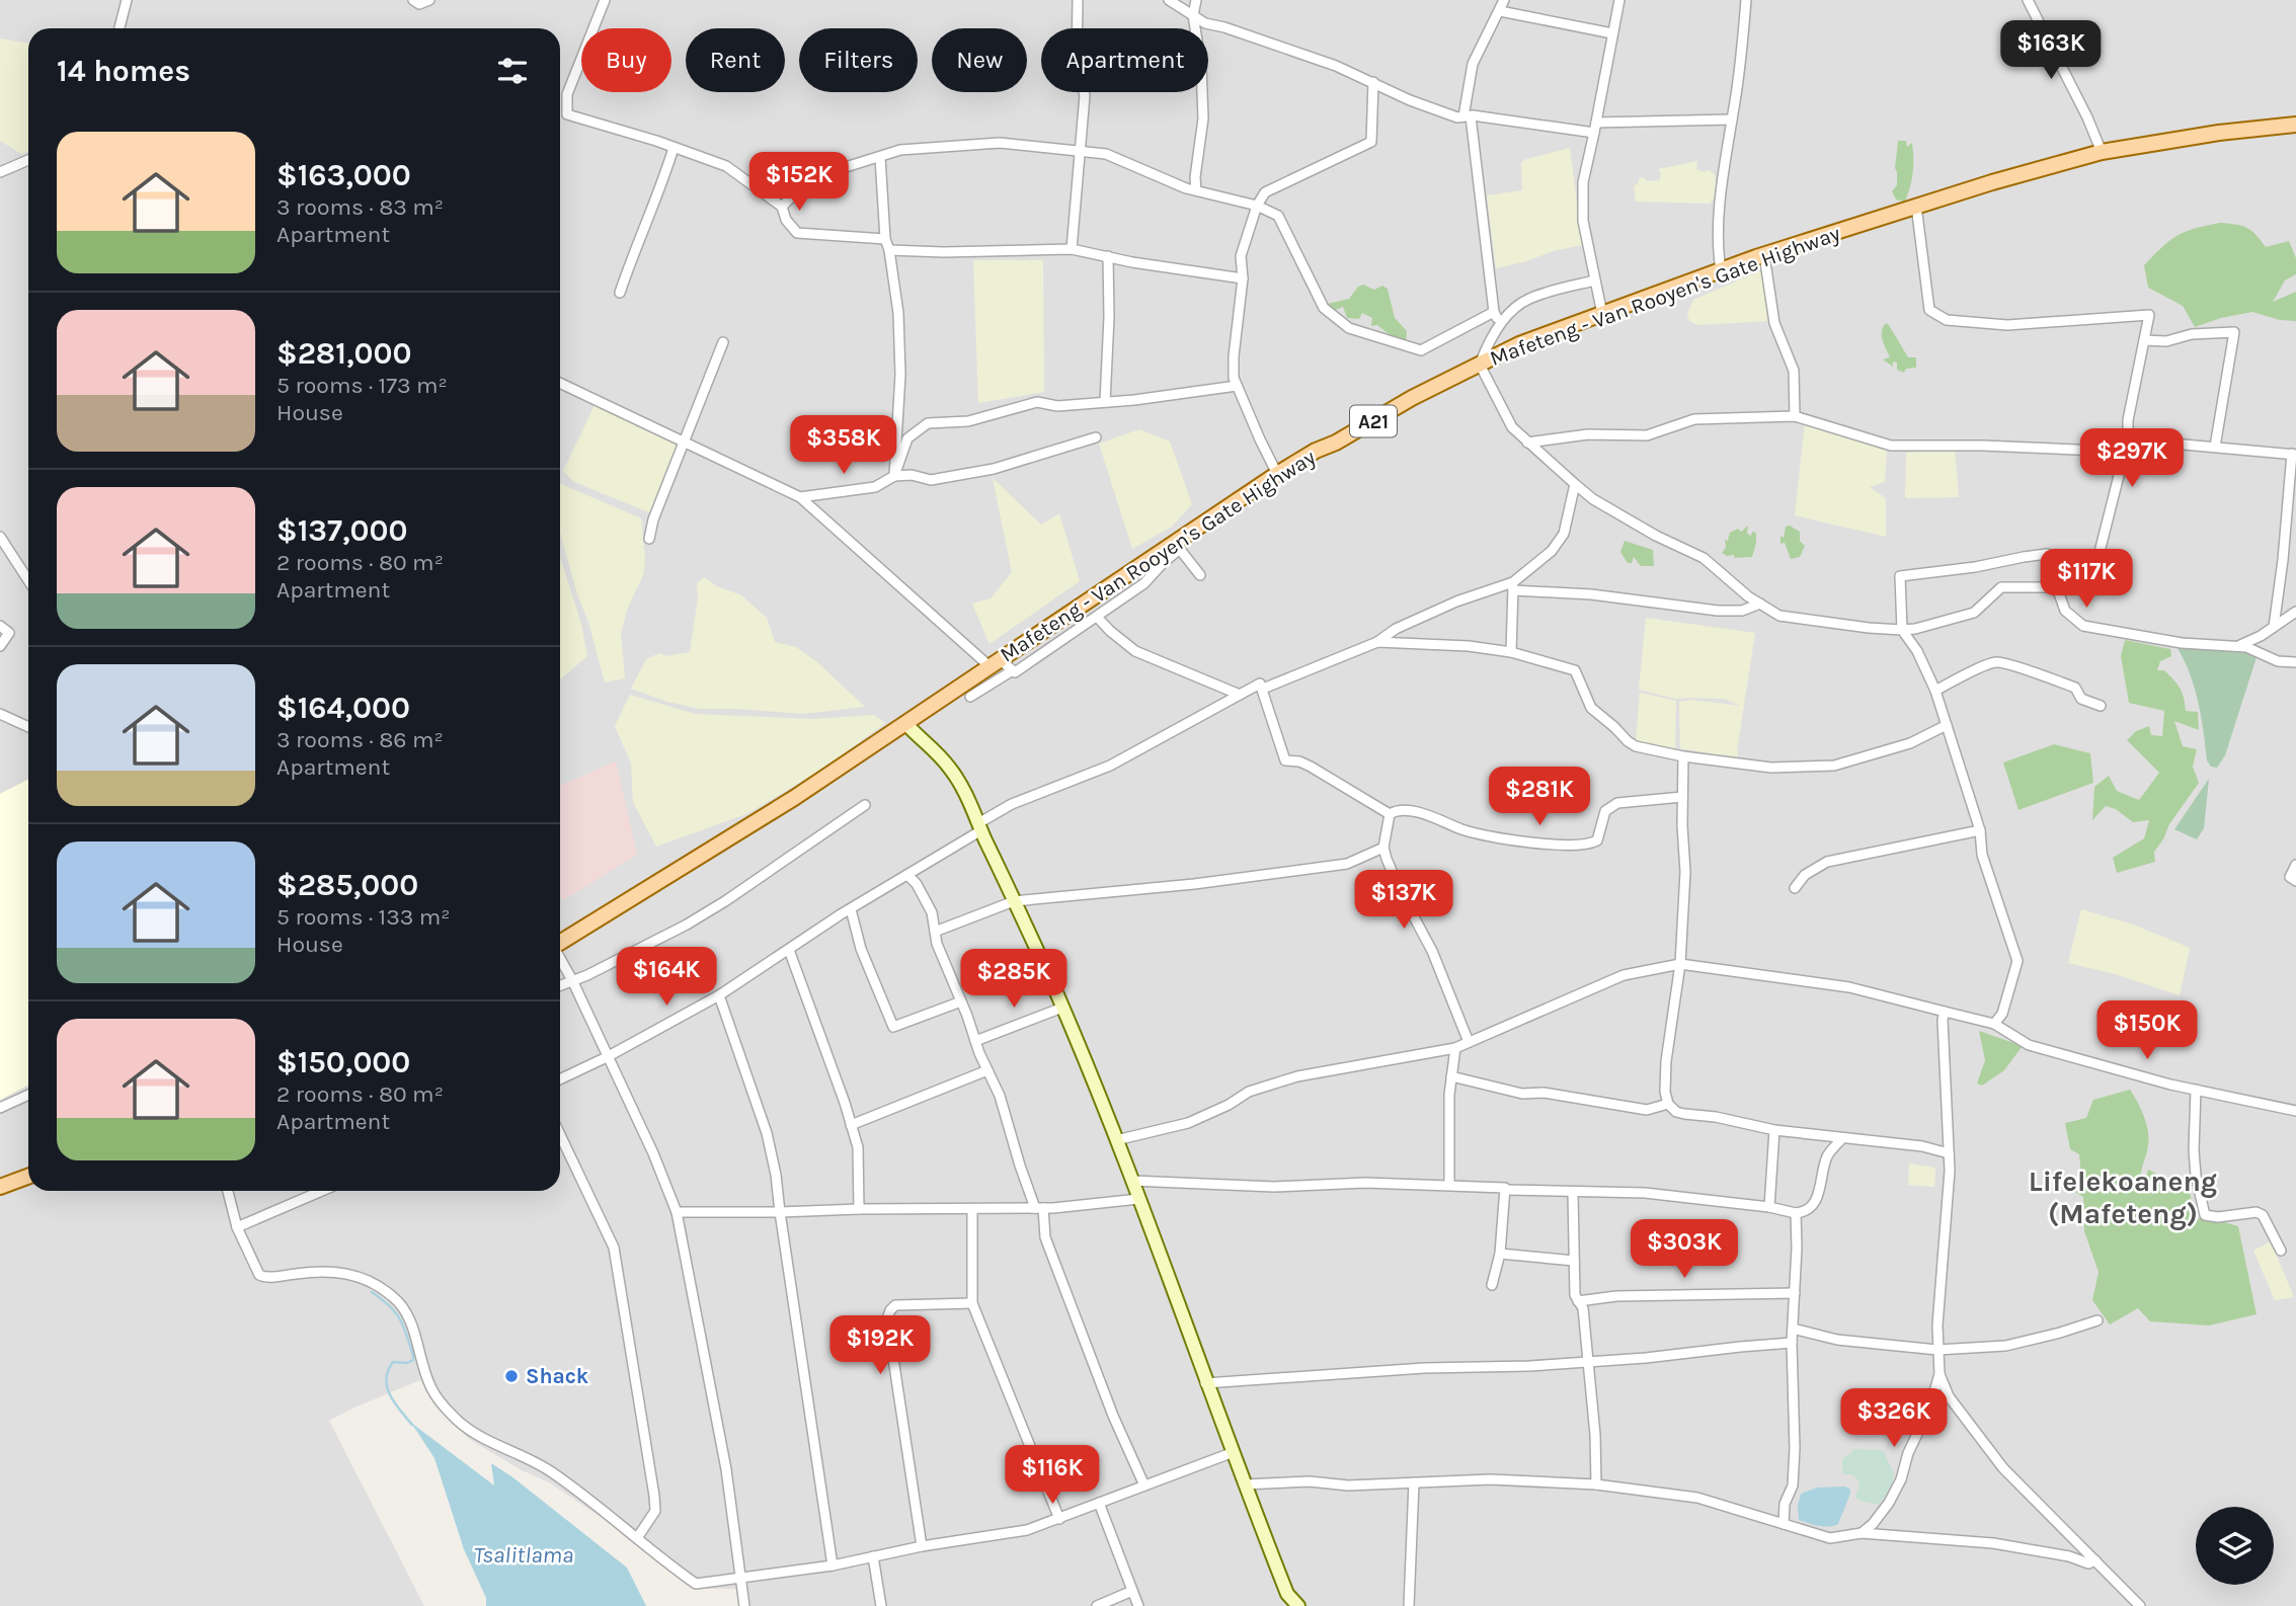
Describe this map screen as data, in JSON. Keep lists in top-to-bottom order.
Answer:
{
  "streets": {
    "main road": ["Mafeteng - Van Rooyen's Gate Highway", "A21"]
  },
  "districts": ["Lifelekoaneng (Mafeteng)"],
  "water": ["Tsalitlama"],
  "places": ["Shack"],
  "page": {
    "price": [
      "$163K",
      "$152K",
      "$358K",
      "$297K",
      "$117K",
      "$281K",
      "$137K",
      "$164K",
      "$285K",
      "$150K",
      "$303K",
      "$192K",
      "$326K",
      "$116K"
    ],
    "chip": [
      "Buy",
      "Rent",
      "Filters",
      "New",
      "Apartment"
    ],
    "heading": "14 homes",
    "list": [
      {
        "name": "$163,000",
        "note": "3 rooms · 83 m² · Apartment"
      },
      {
        "name": "$281,000",
        "note": "5 rooms · 173 m² · House"
      },
      {
        "name": "$137,000",
        "note": "2 rooms · 80 m² · Apartment"
      },
      {
        "name": "$164,000",
        "note": "3 rooms · 86 m² · Apartment"
      },
      {
        "name": "$285,000",
        "note": "5 rooms · 133 m² · House"
      },
      {
        "name": "$150,000",
        "note": "2 rooms · 80 m² · Apartment"
      }
    ]
  }
}
